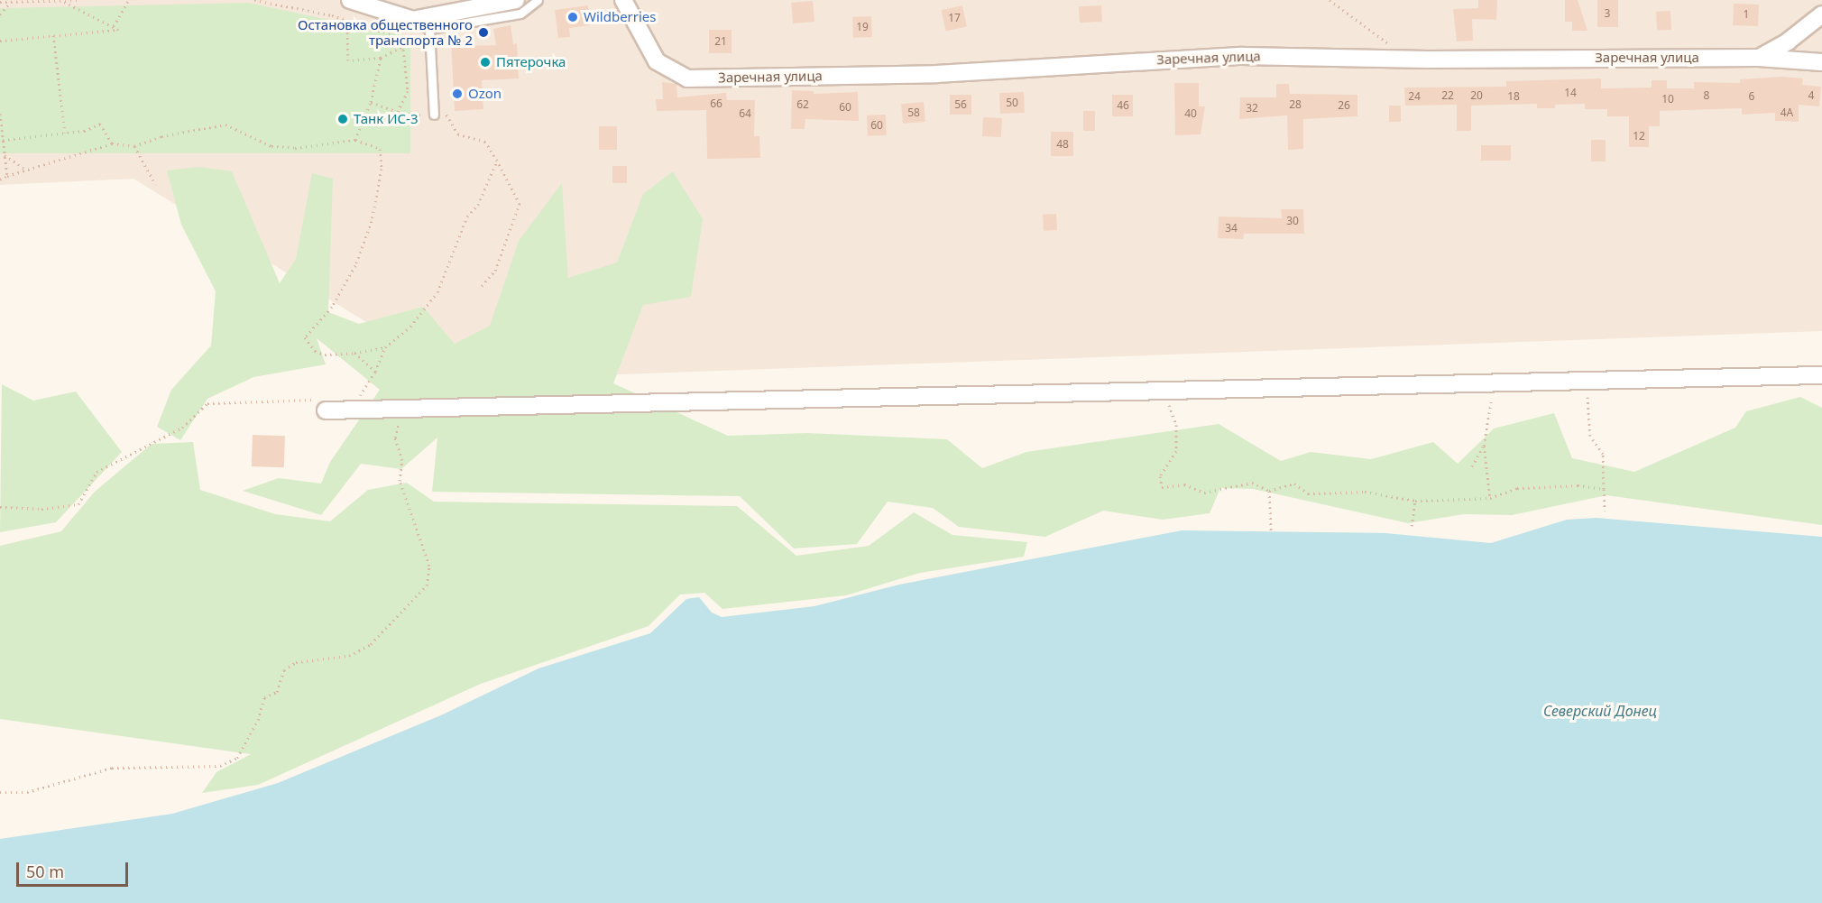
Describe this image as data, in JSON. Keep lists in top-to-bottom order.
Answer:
{
  "streets": {
    "street": ["Заречная улица"]
  },
  "water": ["Северский Донец"],
  "places": [
    "Wildberries",
    "Остановка общественного транспорта № 2",
    "Пятерочка",
    "Ozon",
    "Танк ИС-3"
  ],
  "house_numbers": [
    "3",
    "1",
    "17",
    "19",
    "21",
    "14",
    "22",
    "20",
    "8",
    "4",
    "24",
    "18",
    "6",
    "10",
    "50",
    "66",
    "62",
    "56",
    "28",
    "46",
    "26",
    "60",
    "32",
    "58",
    "4А",
    "64",
    "40",
    "60",
    "12",
    "48",
    "30",
    "34"
  ],
  "scale_bar": "50 m"
}
